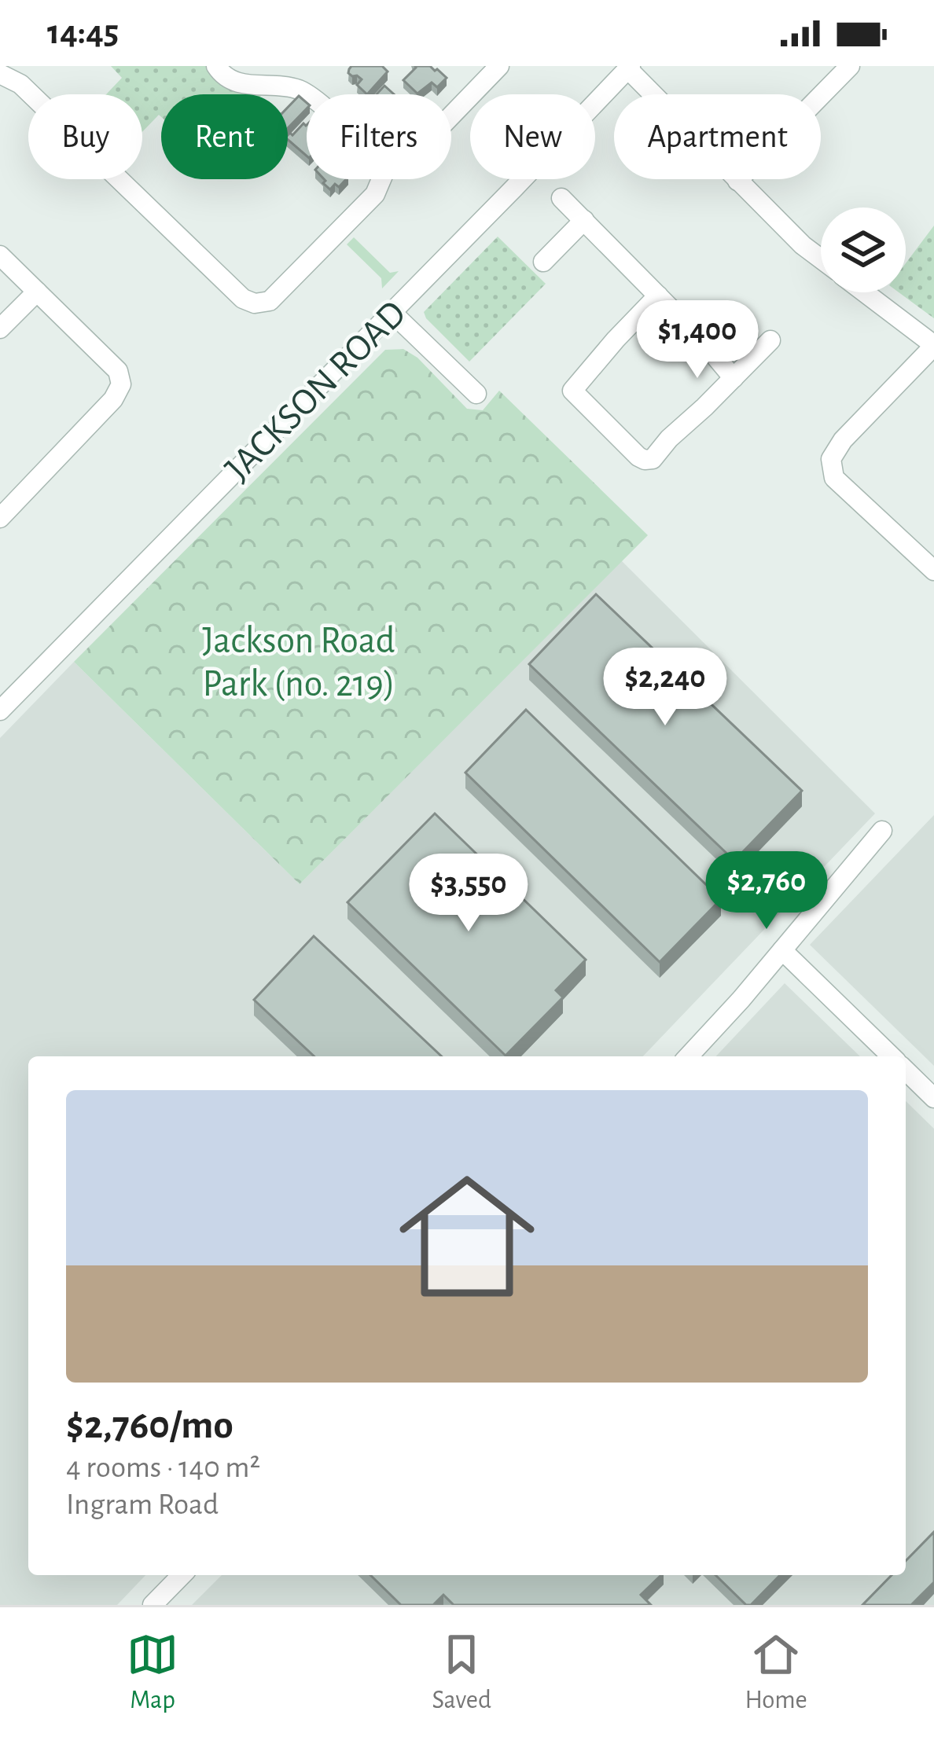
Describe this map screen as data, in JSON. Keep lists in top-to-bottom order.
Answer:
{
  "streets": {
    "street": ["JACKSON ROAD"]
  },
  "parks": ["Jackson Road Park (no. 219)"],
  "page": {
    "status": "14:45",
    "chip": [
      "Buy",
      "Rent",
      "Filters",
      "New",
      "Apartment"
    ],
    "price": [
      "$1,400",
      "$2,240",
      "$2,760",
      "$3,550"
    ],
    "list": [
      {
        "name": "$2,760/mo",
        "note": "4 rooms · 140 m² · Ingram Road"
      }
    ],
    "tabs": ["Map", "Saved", "Home"]
  }
}
